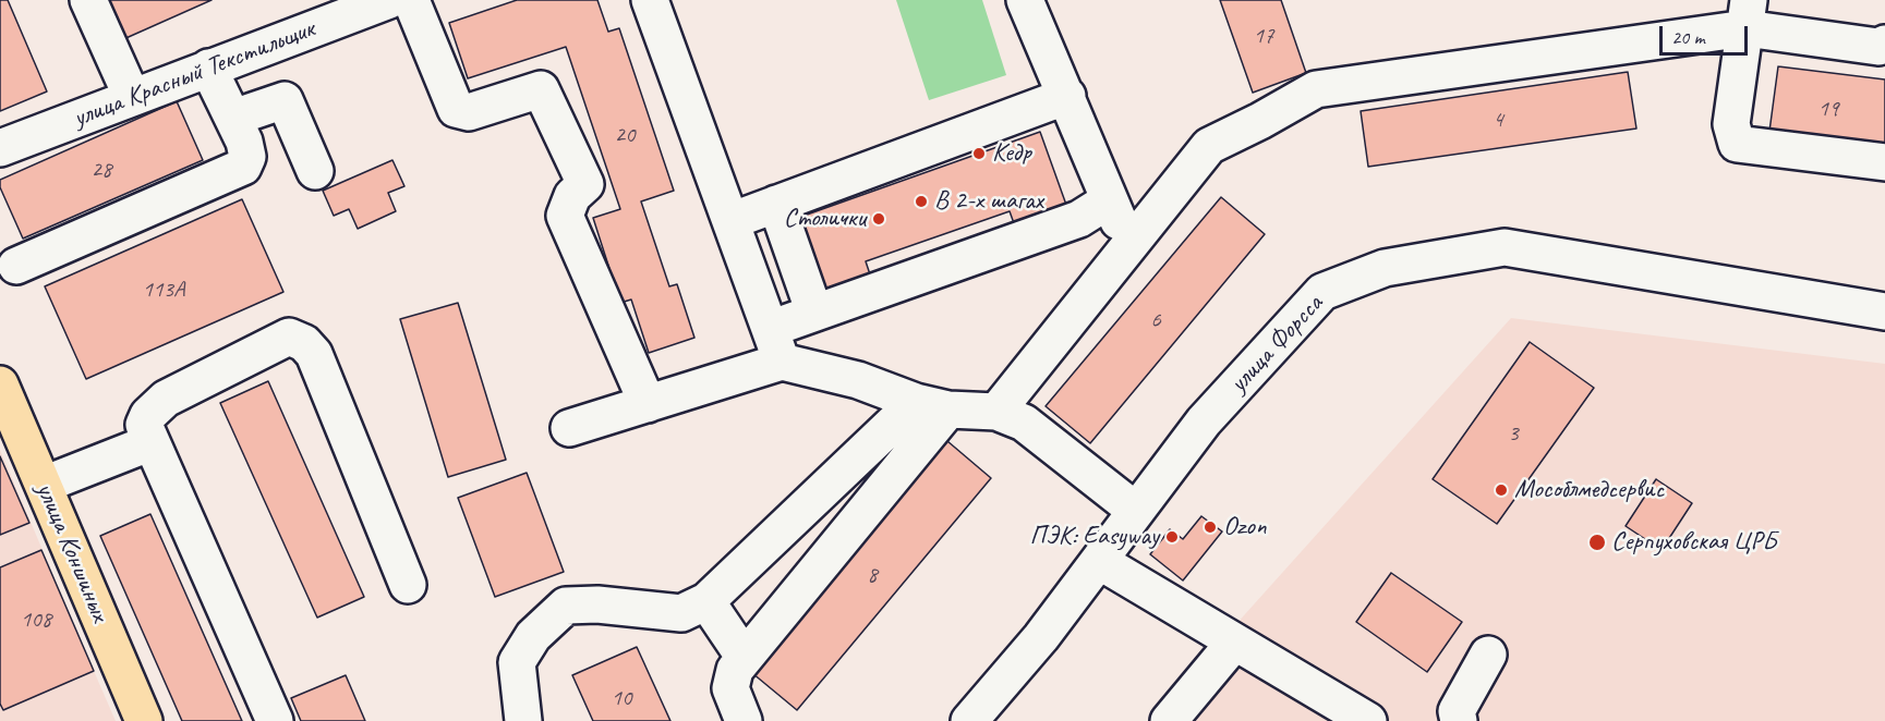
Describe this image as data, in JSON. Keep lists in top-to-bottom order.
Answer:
{
  "streets": {
    "main road": ["улица Коншиных"],
    "street": ["улица Красный Текстильщик", "улица Форсса"]
  },
  "places": [
    "Кедр",
    "В 2-х шагах",
    "Столички",
    "Мособлмедсервис",
    "Ozon",
    "ПЭК: Easyway",
    "Серпуховская ЦРБ"
  ],
  "house_numbers": [
    "17",
    "19",
    "4",
    "20",
    "28",
    "113А",
    "6",
    "3",
    "8",
    "108",
    "10"
  ],
  "scale_bar": "20 m"
}
